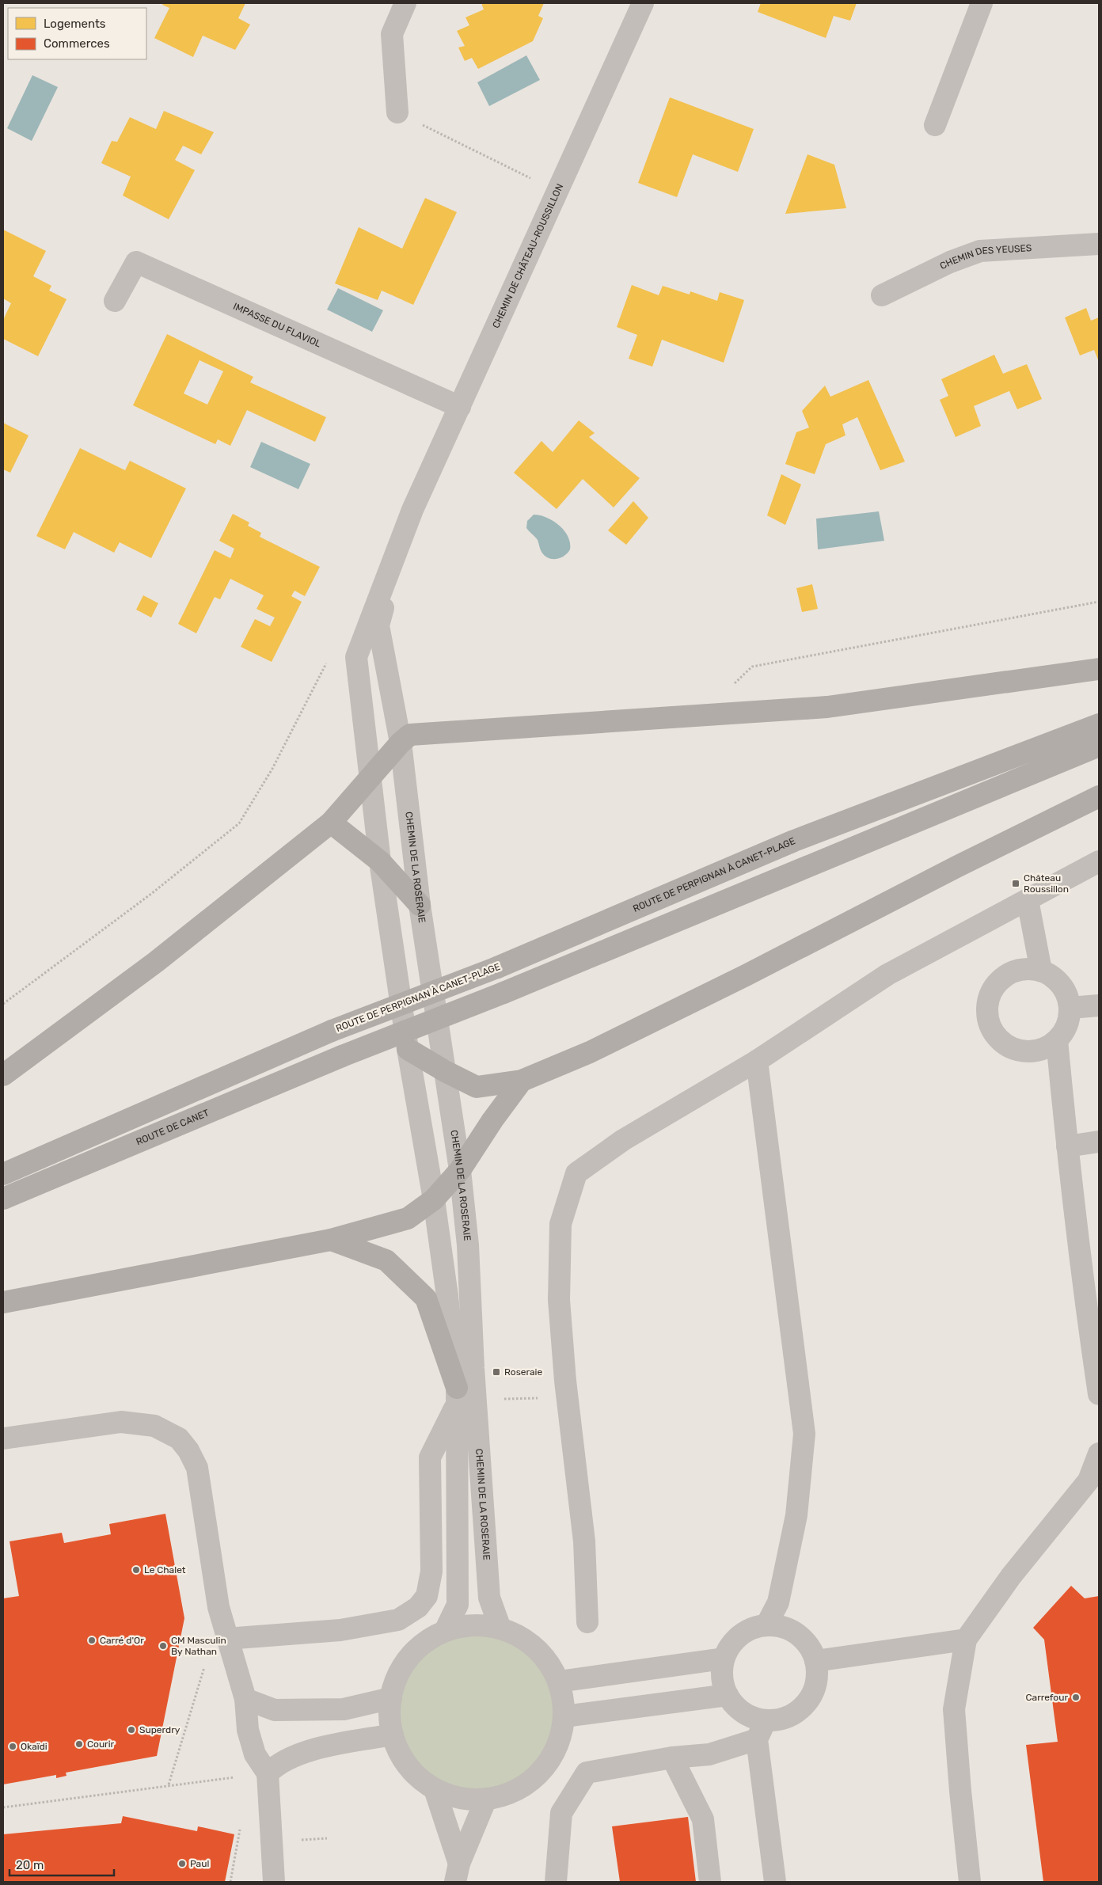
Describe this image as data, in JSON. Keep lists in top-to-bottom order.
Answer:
{
  "streets": {
    "main road": ["ROUTE DE PERPIGNAN À CANET-PLAGE", "ROUTE DE CANET"],
    "street": [
      "CHEMIN DE CHÂTEAU-ROUSSILLON",
      "CHEMIN DES YEUSES",
      "IMPASSE DU FLAVIOL",
      "CHEMIN DE LA ROSERAIE"
    ]
  },
  "crossings": [
    ["CHEMIN DE CHÂTEAU-ROUSSILLON", "IMPASSE DU FLAVIOL"],
    ["CHEMIN DE CHÂTEAU-ROUSSILLON", "CHEMIN DE LA ROSERAIE"]
  ],
  "places": {
    "transit": ["Château Roussillon", "Roseraie"],
    "other": [
      "Le Chalet",
      "Carré d'Or",
      "CM Masculin By Nathan",
      "Carrefour",
      "Superdry",
      "Courir",
      "Okaïdi",
      "Paul"
    ]
  },
  "legend": ["Logements", "Commerces"],
  "scale_bar": "20 m"
}
